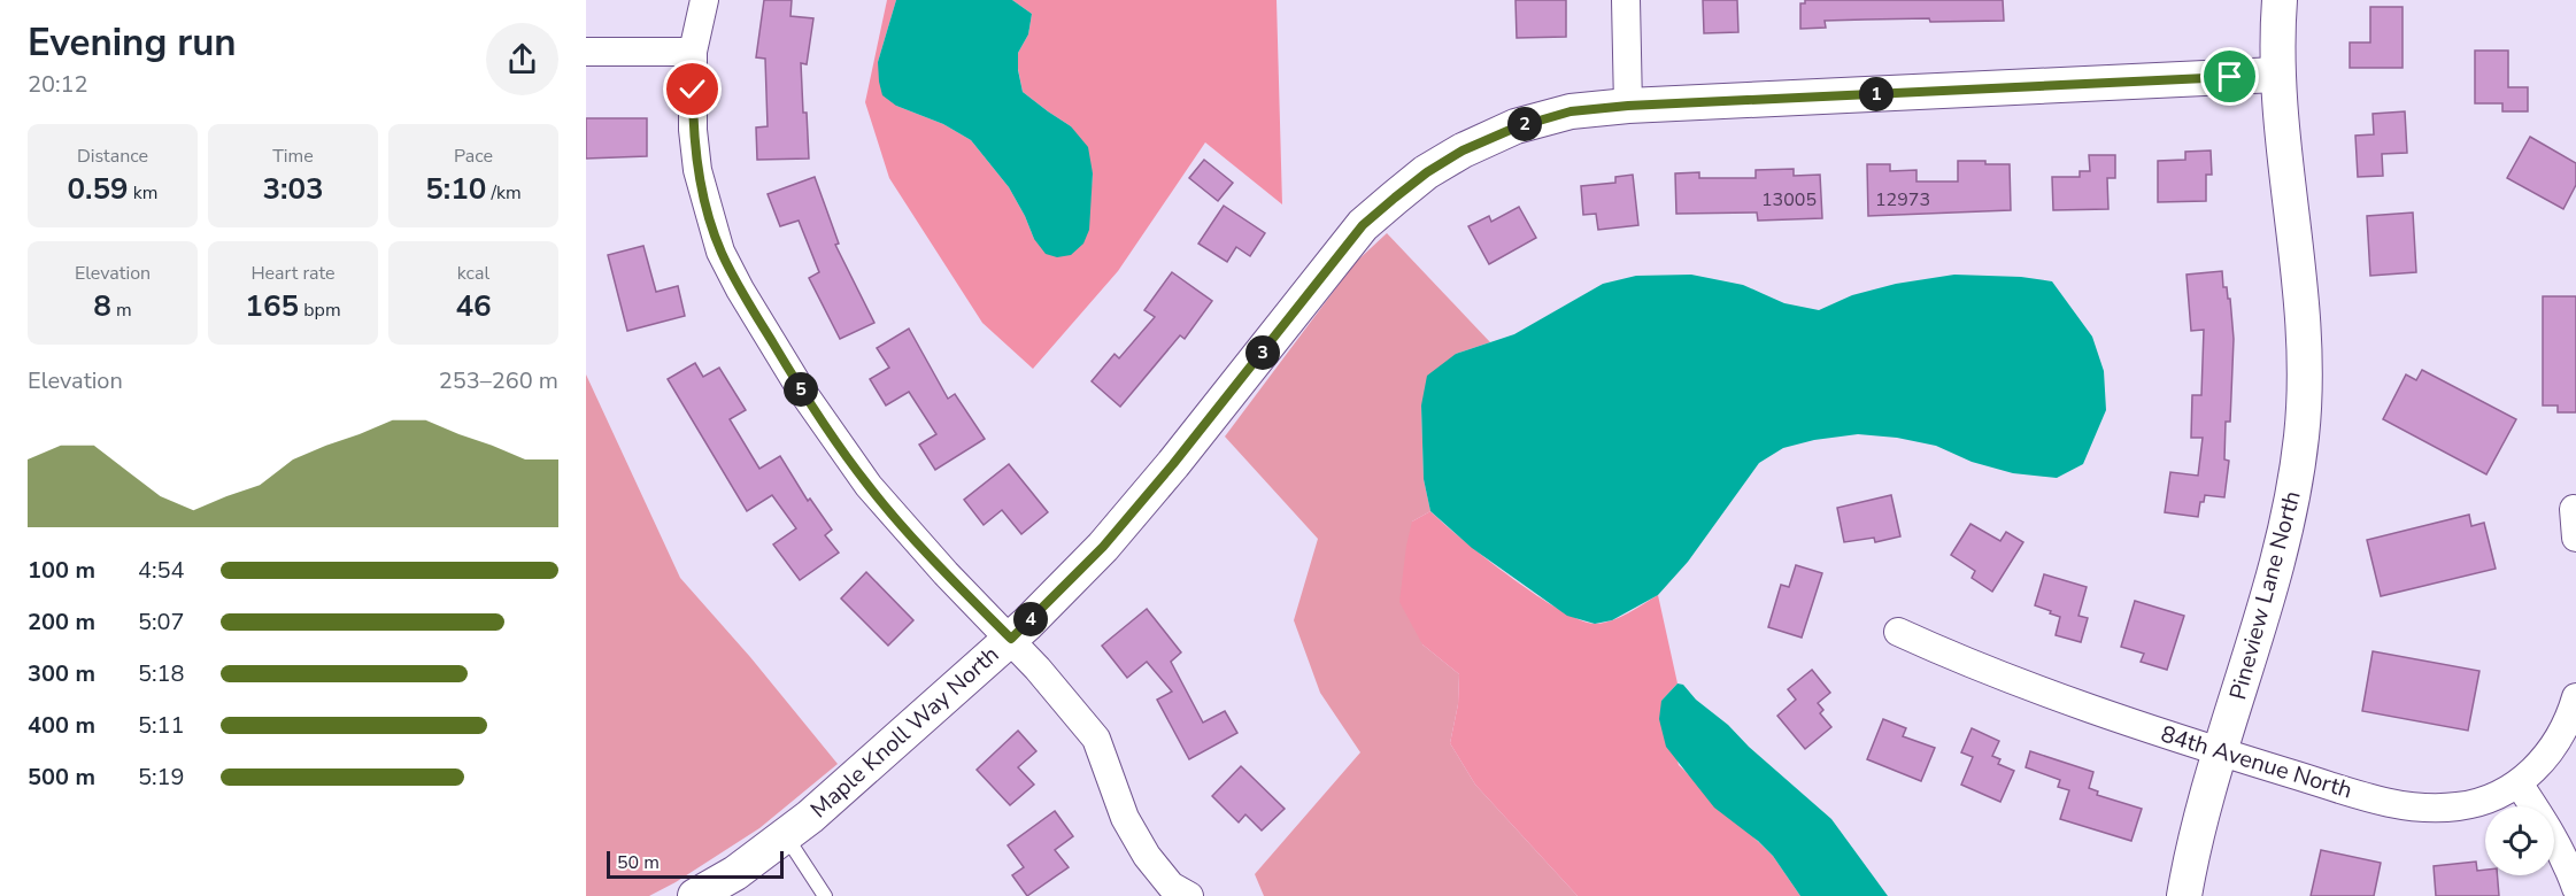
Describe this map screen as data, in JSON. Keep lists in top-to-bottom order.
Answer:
{
  "streets": {
    "street": ["Pineview Lane North", "Maple Knoll Way North", "84th Avenue North"]
  },
  "crossings": [
    ["Pineview Lane North", "Maple Knoll Way North"],
    ["Pineview Lane North", "84th Avenue North"]
  ],
  "house_numbers": ["13005", "12973"],
  "scale_bar": "50 m",
  "page": {
    "heading": ["Evening run", "20:12"],
    "pins": [
      "1",
      "2",
      "3",
      "5",
      "4"
    ],
    "stats": [
      ["Distance", "0.59 km"],
      ["Time", "3:03"],
      ["Pace", "5:10 /km"],
      ["Elevation", "8 m"],
      ["Heart rate", "165 bpm"],
      ["kcal", "46"]
    ],
    "chart": ["Elevation", "253–260 m"],
    "list": [
      {
        "name": "100 m",
        "note": "4:54"
      },
      {
        "name": "200 m",
        "note": "5:07"
      },
      {
        "name": "300 m",
        "note": "5:18"
      },
      {
        "name": "400 m",
        "note": "5:11"
      },
      {
        "name": "500 m",
        "note": "5:19"
      }
    ],
    "scale": "50 m"
  }
}
